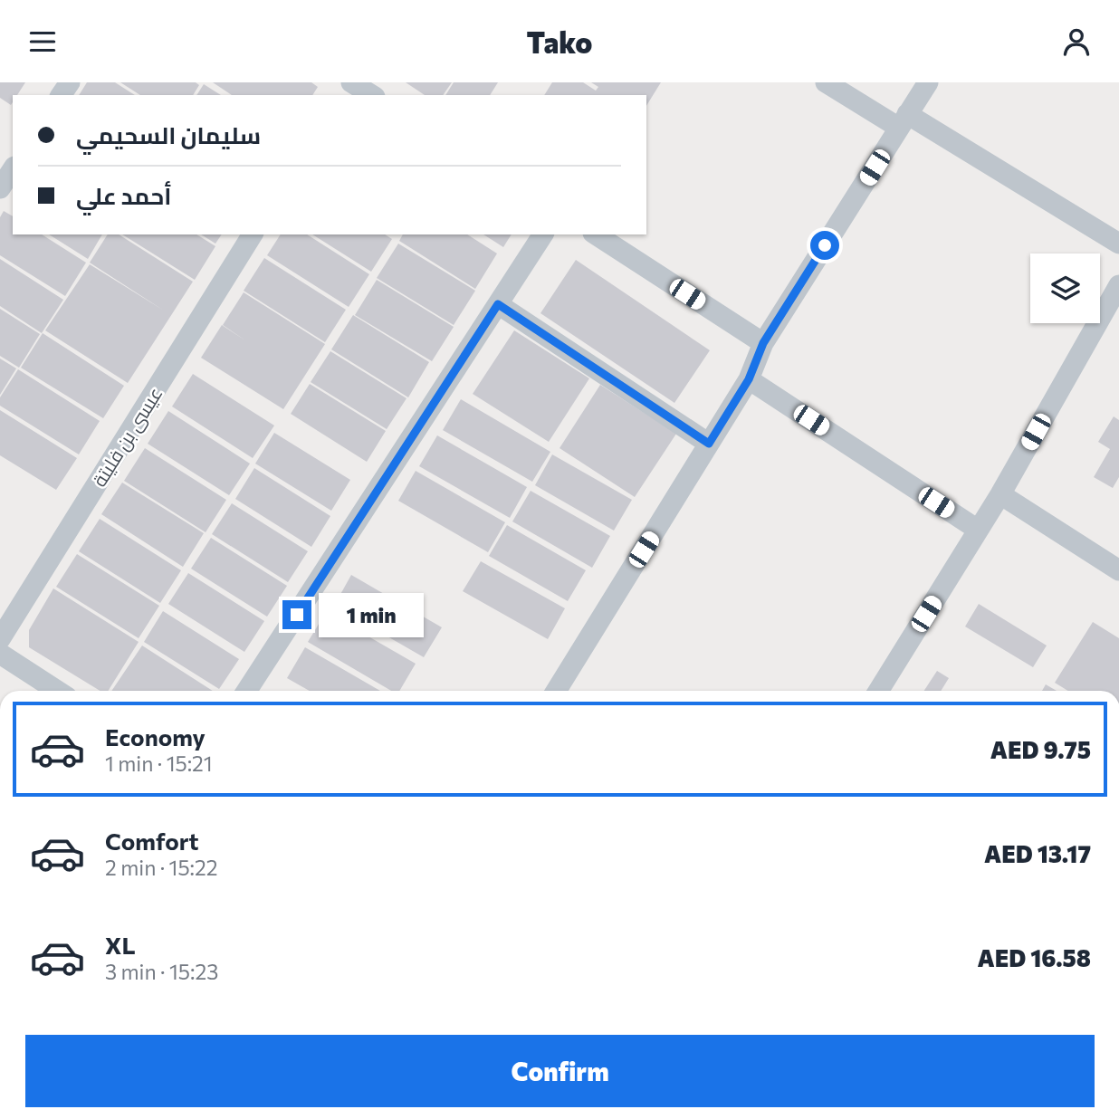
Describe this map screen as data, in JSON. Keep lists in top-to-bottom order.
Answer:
{
  "streets": {
    "street": ["عيسى بن فليتة"]
  },
  "page": {
    "header": "Tako",
    "banner": ["سليمان السحيمي", "أحمد علي"],
    "bubble": "1 min",
    "list": [
      {
        "name": "Economy",
        "note": "1 min · 15:21",
        "value": "AED 9.75"
      },
      {
        "name": "Comfort",
        "note": "2 min · 15:22",
        "value": "AED 13.17"
      },
      {
        "name": "XL",
        "note": "3 min · 15:23",
        "value": "AED 16.58"
      }
    ],
    "buttons": "Confirm"
  }
}
